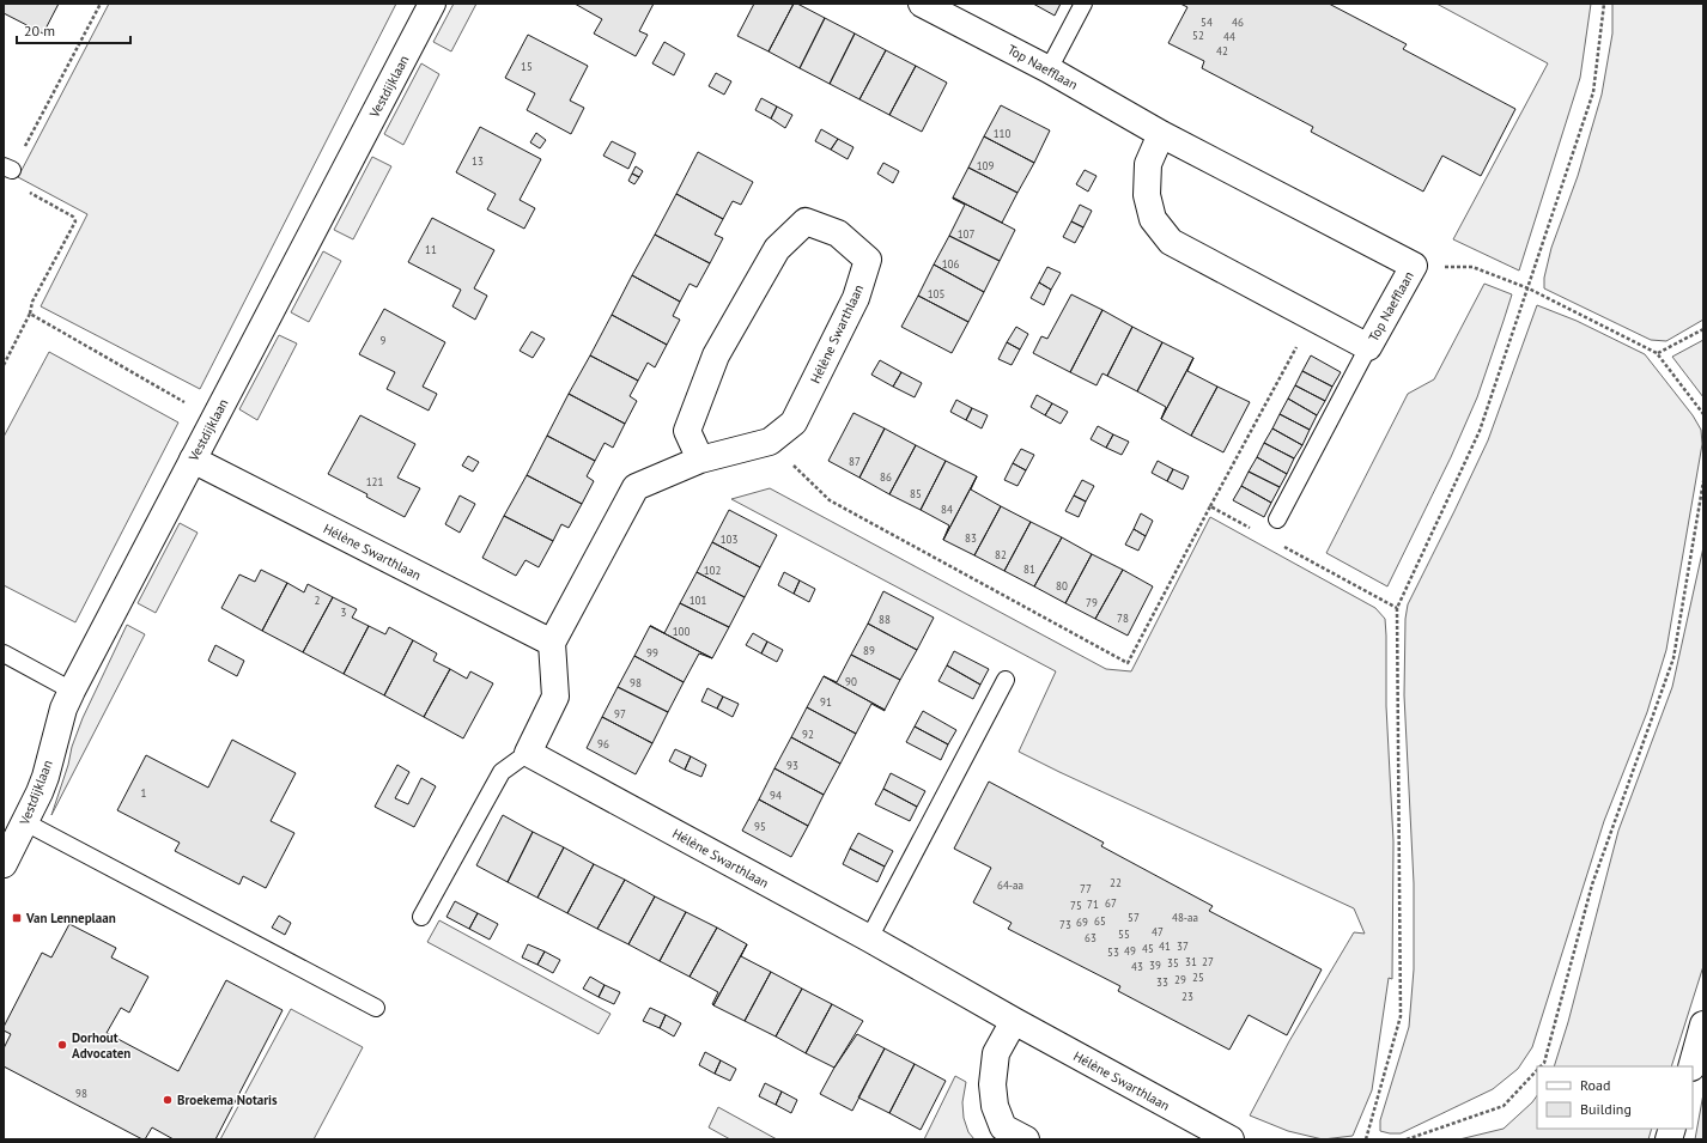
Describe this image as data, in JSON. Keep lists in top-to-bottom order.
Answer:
{
  "streets": {
    "main road": ["Top Naefflaan", "Vestdijklaan", "Hélène Swarthlaan"]
  },
  "crossings": [
    ["Vestdijklaan", "Hélène Swarthlaan"]
  ],
  "places": {
    "transit": ["Van Lenneplaan"],
    "other": ["Dorhout Advocaten", "Broekema Notaris"]
  },
  "house_numbers": [
    "54",
    "46",
    "52",
    "44",
    "42",
    "15",
    "110",
    "13",
    "109",
    "107",
    "11",
    "106",
    "105",
    "9",
    "87",
    "86",
    "121",
    "85",
    "84",
    "83",
    "103",
    "82",
    "81",
    "102",
    "80",
    "2",
    "101",
    "79",
    "3",
    "78",
    "88",
    "100",
    "89",
    "99",
    "90",
    "98",
    "91",
    "97",
    "92",
    "96",
    "93",
    "1",
    "94",
    "95",
    "22",
    "64-aa",
    "77",
    "67",
    "71",
    "75",
    "57",
    "48-aa",
    "65",
    "69",
    "73",
    "47",
    "55",
    "63",
    "41",
    "37",
    "45",
    "49",
    "53",
    "31",
    "27",
    "35",
    "39",
    "43",
    "25",
    "29",
    "33",
    "23",
    "98"
  ],
  "legend": ["Road", "Building"],
  "scale_bar": "20 m"
}
